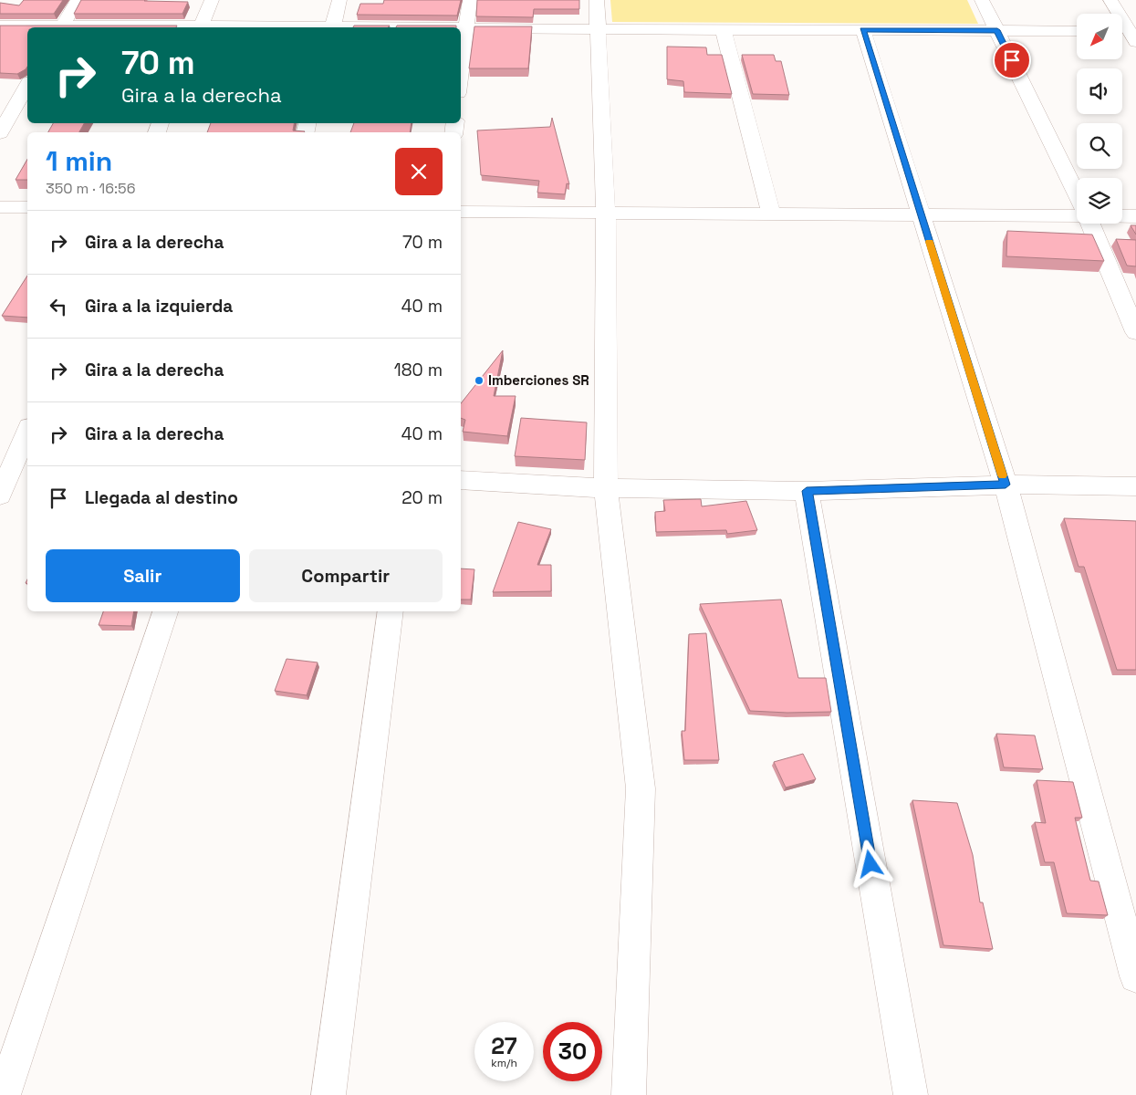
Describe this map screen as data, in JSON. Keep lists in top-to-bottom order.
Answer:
{
  "places": ["Imberciones SR"],
  "north": "bottom left",
  "page": {
    "turn": ["70 m", "Gira a la derecha"],
    "heading": ["1 min", "350 m · 16:56"],
    "list": [
      {
        "name": "Gira a la derecha",
        "value": "70 m"
      },
      {
        "name": "Gira a la izquierda",
        "value": "40 m"
      },
      {
        "name": "Gira a la derecha",
        "value": "180 m"
      },
      {
        "name": "Gira a la derecha",
        "value": "40 m"
      },
      {
        "name": "Llegada al destino",
        "value": "20 m"
      }
    ],
    "buttons": ["Salir", "Compartir"],
    "speed": "27 km/h",
    "limit": "30"
  }
}
